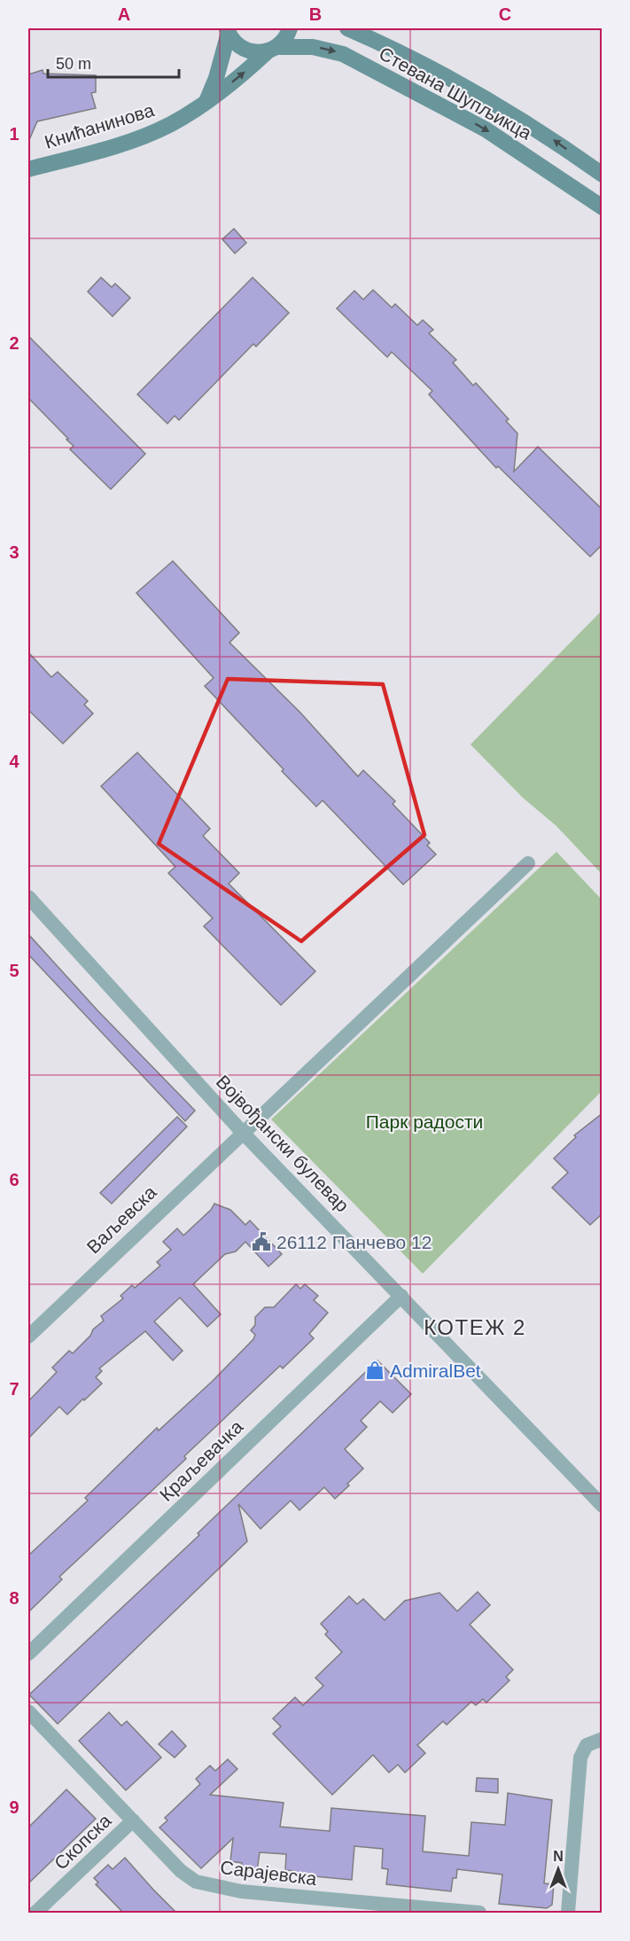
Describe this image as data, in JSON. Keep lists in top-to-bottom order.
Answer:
{
  "streets": {
    "main road": ["Стевана Шупљикца", "Книћанинова"],
    "street": [
      "Војвођански булевар",
      "Ваљевска",
      "Краљевачка",
      "Скопска",
      "Сарајевска"
    ]
  },
  "crossings": [
    ["Стевана Шупљикца", "Книћанинова"],
    ["Војвођански булевар", "Ваљевска"],
    ["Војвођански булевар", "Краљевачка"],
    ["Скопска", "Сарајевска"]
  ],
  "districts": ["КОТЕЖ 2"],
  "parks": ["Парк радости"],
  "places": {
    "public building": ["26112 Панчево 12"],
    "shop": ["AdmiralBet"]
  },
  "scale_bar": "50 m",
  "north": "top",
  "grid": {
    "columns": ["A", "B", "C"],
    "rows": [
      "1",
      "2",
      "3",
      "4",
      "5",
      "6",
      "7",
      "8",
      "9"
    ]
  }
}
